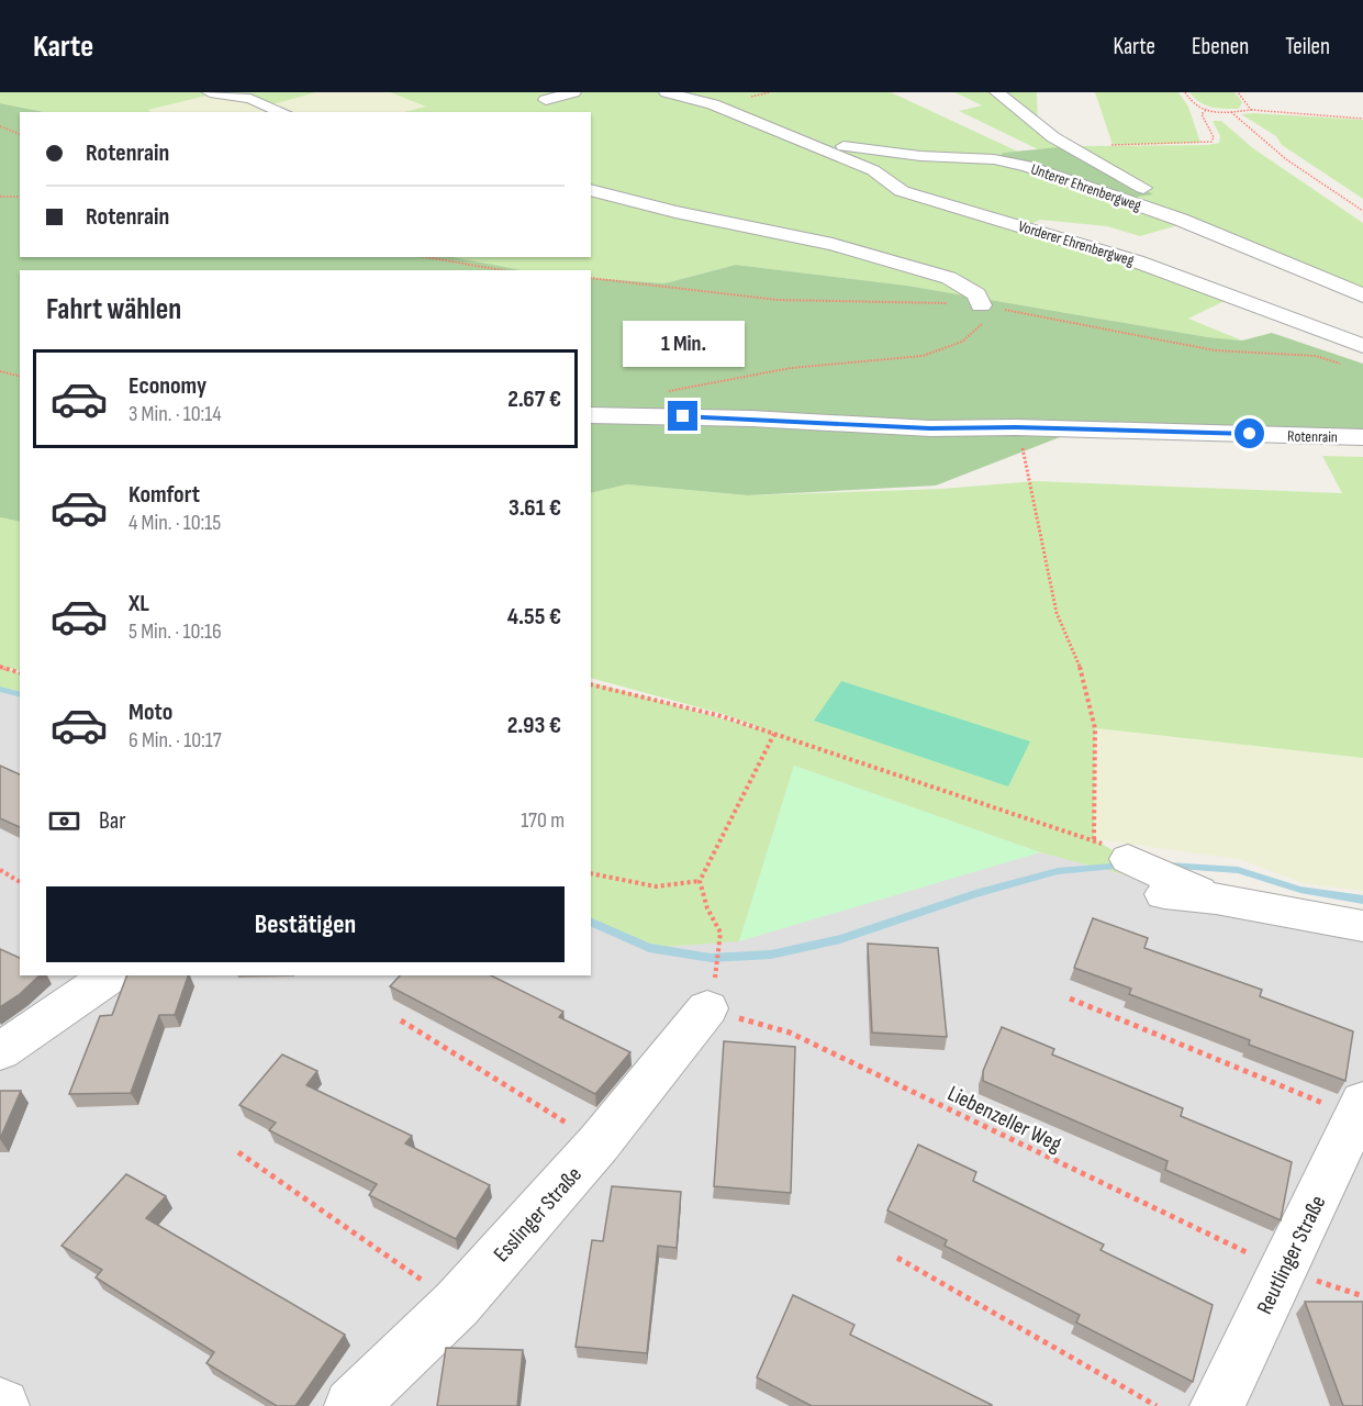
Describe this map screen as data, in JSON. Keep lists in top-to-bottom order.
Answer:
{
  "streets": {
    "street": [
      "Unterer Ehrenbergweg",
      "Vorderer Ehrenbergweg",
      "Rotenrain",
      "Esslinger Straße",
      "Reutlinger Straße"
    ],
    "path": ["Liebenzeller Weg"]
  },
  "crossings": [
    ["Unterer Ehrenbergweg", "Vorderer Ehrenbergweg"],
    ["Liebenzeller Weg", "Esslinger Straße"],
    ["Liebenzeller Weg", "Reutlinger Straße"]
  ],
  "page": {
    "header": "Karte",
    "nav": ["Karte", "Ebenen", "Teilen"],
    "banner": ["Rotenrain", "Rotenrain"],
    "heading": "Fahrt wählen",
    "bubble": "1 Min.",
    "list": [
      {
        "name": "Economy",
        "note": "3 Min. · 10:14",
        "value": "2.67 €"
      },
      {
        "name": "Komfort",
        "note": "4 Min. · 10:15",
        "value": "3.61 €"
      },
      {
        "name": "XL",
        "note": "5 Min. · 10:16",
        "value": "4.55 €"
      },
      {
        "name": "Moto",
        "note": "6 Min. · 10:17",
        "value": "2.93 €"
      }
    ],
    "pay": ["Bar", "170 m"],
    "buttons": "Bestätigen"
  }
}
